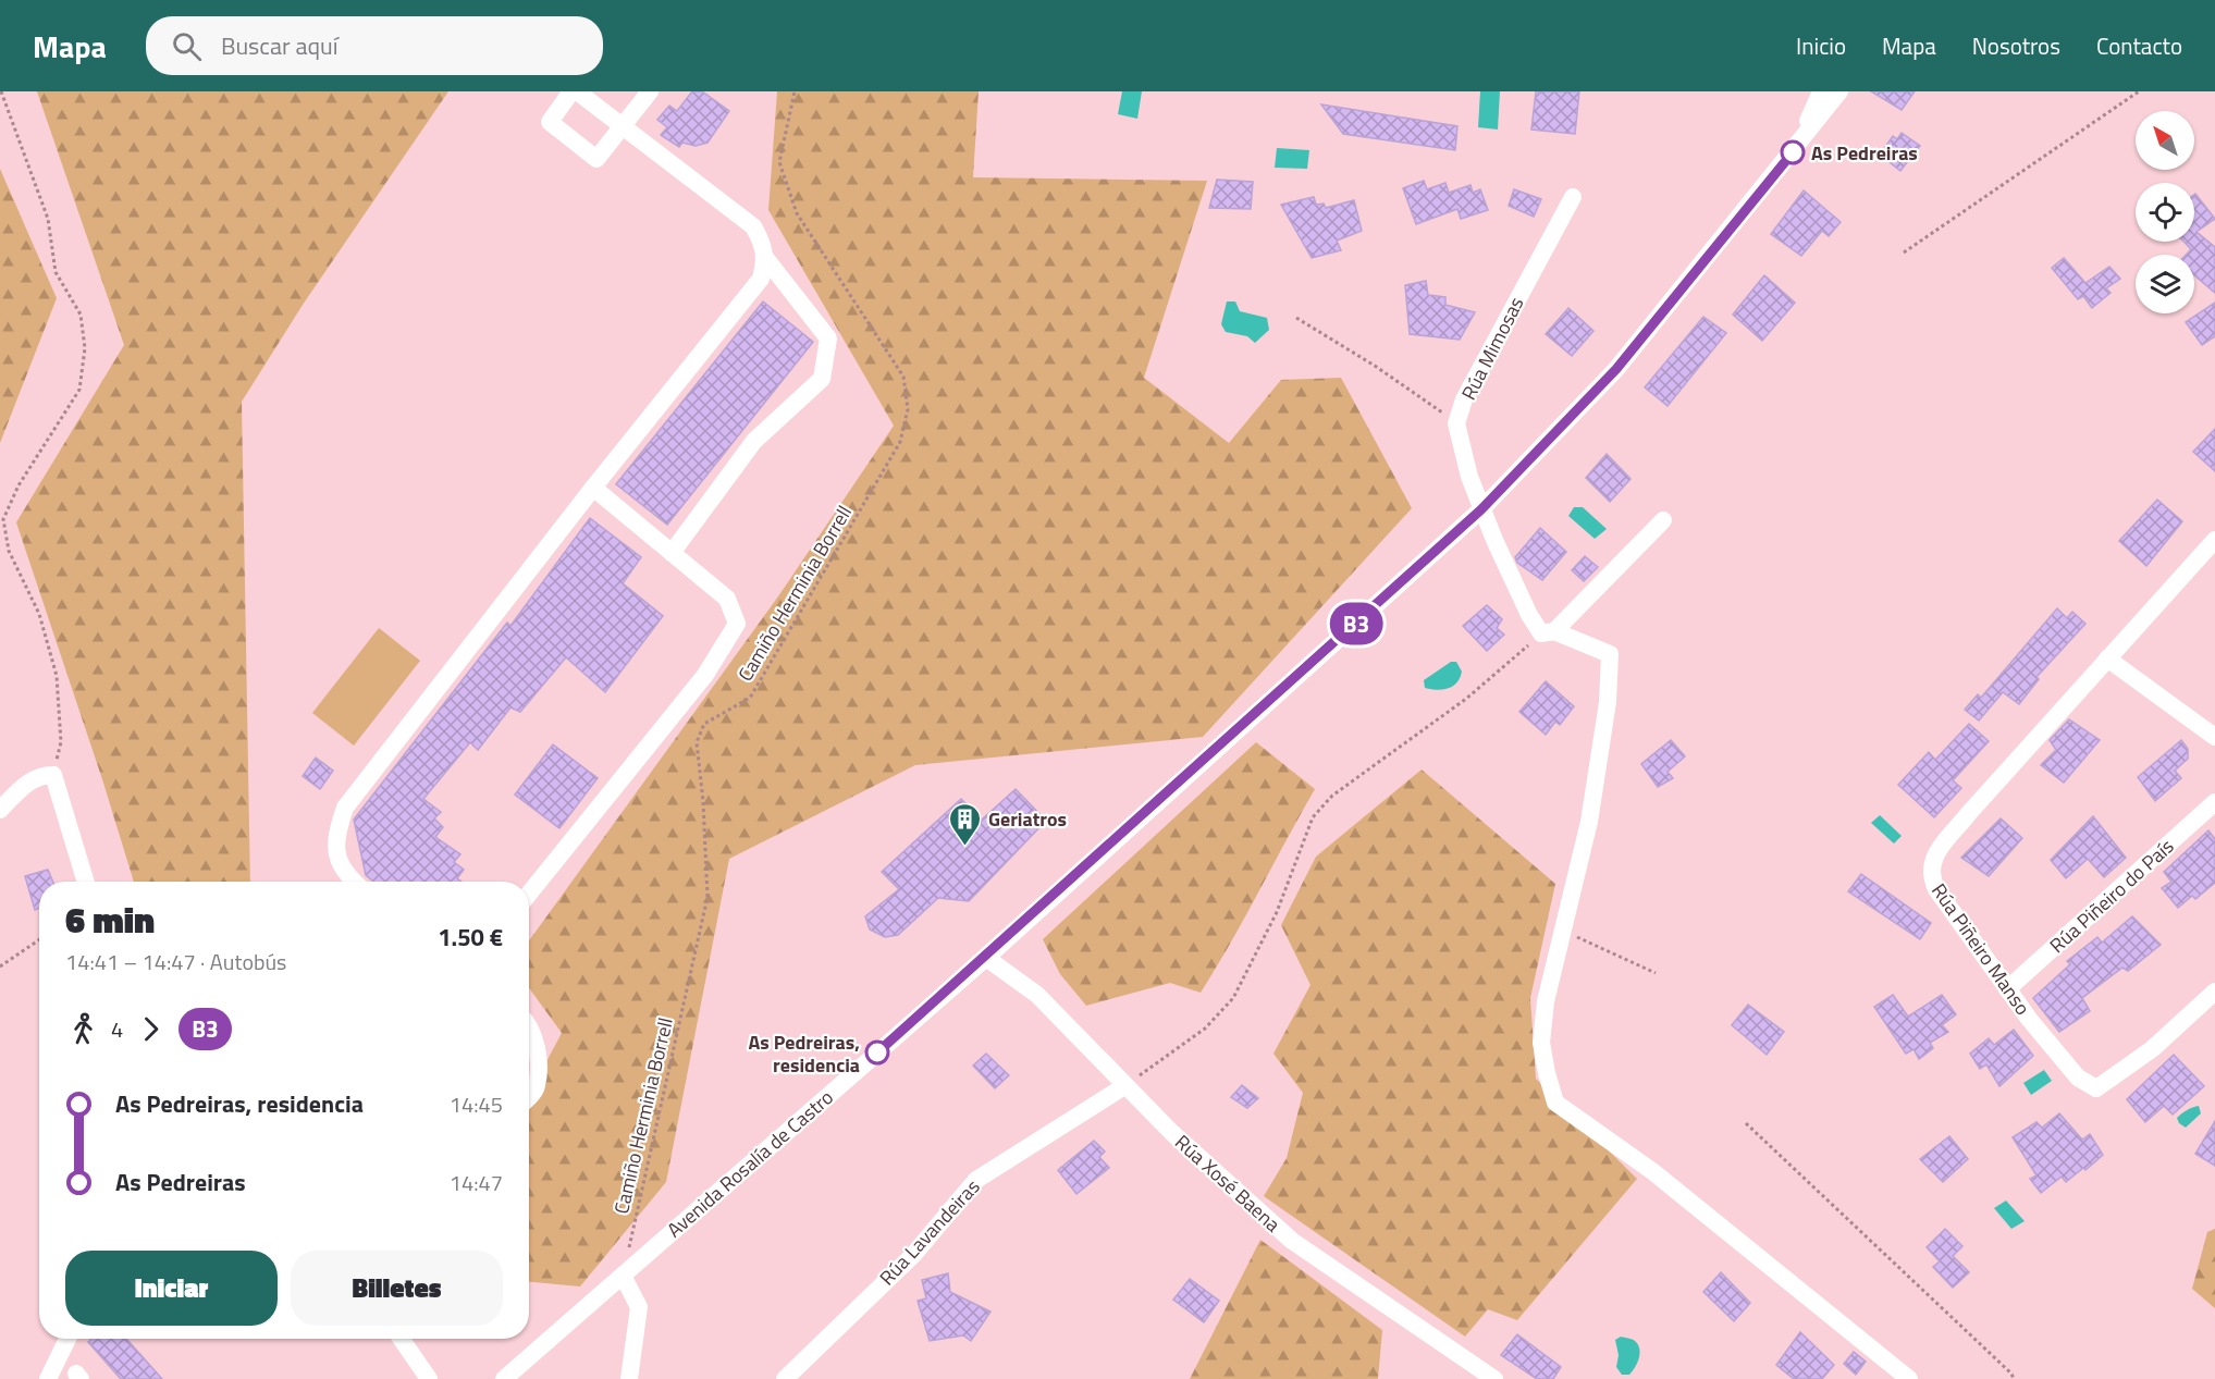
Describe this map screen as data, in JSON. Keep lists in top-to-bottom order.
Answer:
{
  "streets": {
    "street": [
      "Rúa Mimosas",
      "Rúa Piñeiro do País",
      "Rúa Piñeiro Manso",
      "Avenida Rosalía de Castro",
      "Rúa Xosé Baena",
      "Rúa Lavandeiras"
    ],
    "path": ["Camiño Herminia Borrell"]
  },
  "crossings": [
    ["Rúa Mimosas", "Avenida Rosalía de Castro"],
    ["Camiño Herminia Borrell", "Avenida Rosalía de Castro"],
    ["Rúa Piñeiro do País", "Rúa Piñeiro Manso"],
    ["Avenida Rosalía de Castro", "Rúa Xosé Baena"],
    ["Rúa Xosé Baena", "Rúa Lavandeiras"]
  ],
  "places": {
    "other": ["As Pedreiras", "As Pedreiras, residencia"],
    "building": ["Geriatros"]
  },
  "lines": ["bus line B3"],
  "north": "top left",
  "page": {
    "header": "Mapa",
    "search": "Buscar aquí",
    "nav": [
      "Inicio",
      "Mapa",
      "Nosotros",
      "Contacto"
    ],
    "on_map": "B3",
    "heading": ["6 min", "14:41 – 14:47 · Autobús", "1.50 €"],
    "legs": ["4", "B3"],
    "list": [
      {
        "name": "As Pedreiras, residencia",
        "value": "14:45"
      },
      {
        "name": "As Pedreiras",
        "value": "14:47"
      }
    ],
    "buttons": ["Iniciar", "Billetes"]
  }
}
